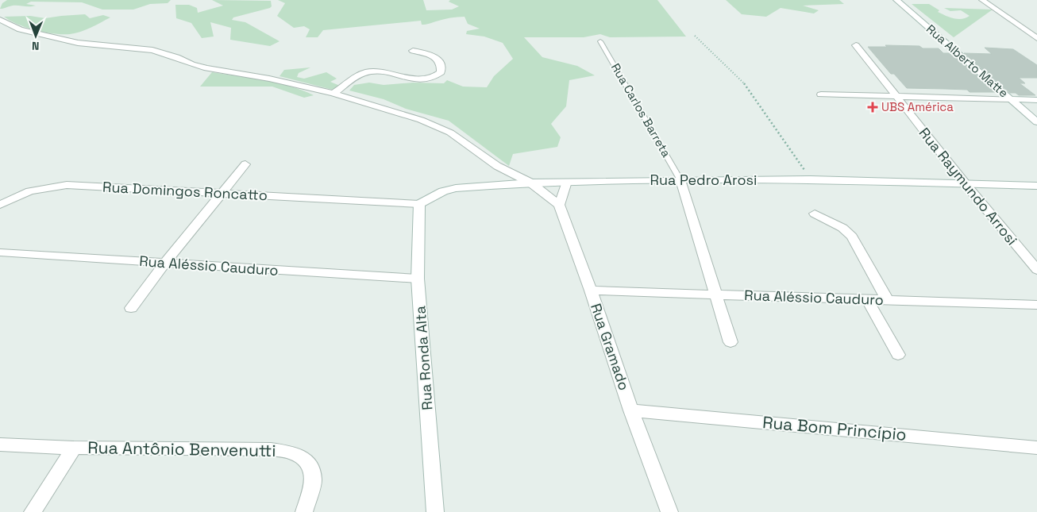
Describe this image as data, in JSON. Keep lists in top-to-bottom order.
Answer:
{
  "streets": {
    "street": [
      "Rua Alberto Matte",
      "Rua Pedro Arosi",
      "Rua Raymundo Arrosi",
      "Rua Domingos Roncatto",
      "Rua Aléssio Cauduro",
      "Rua Gramado",
      "Rua Ronda Alta",
      "Rua Bom Princípio",
      "Rua Antônio Benvenutti"
    ],
    "lane": ["Rua Carlos Barreta"]
  },
  "crossings": [
    ["Rua Carlos Barreta", "Rua Pedro Arosi"],
    ["Rua Pedro Arosi", "Rua Raymundo Arrosi"],
    ["Rua Pedro Arosi", "Rua Domingos Roncatto"],
    ["Rua Pedro Arosi", "Rua Ronda Alta"],
    ["Rua Domingos Roncatto", "Rua Ronda Alta"],
    ["Rua Aléssio Cauduro", "Rua Gramado"],
    ["Rua Aléssio Cauduro", "Rua Ronda Alta"],
    ["Rua Gramado", "Rua Bom Princípio"]
  ],
  "places": {
    "health": ["UBS América"]
  },
  "north": "bottom"
}
